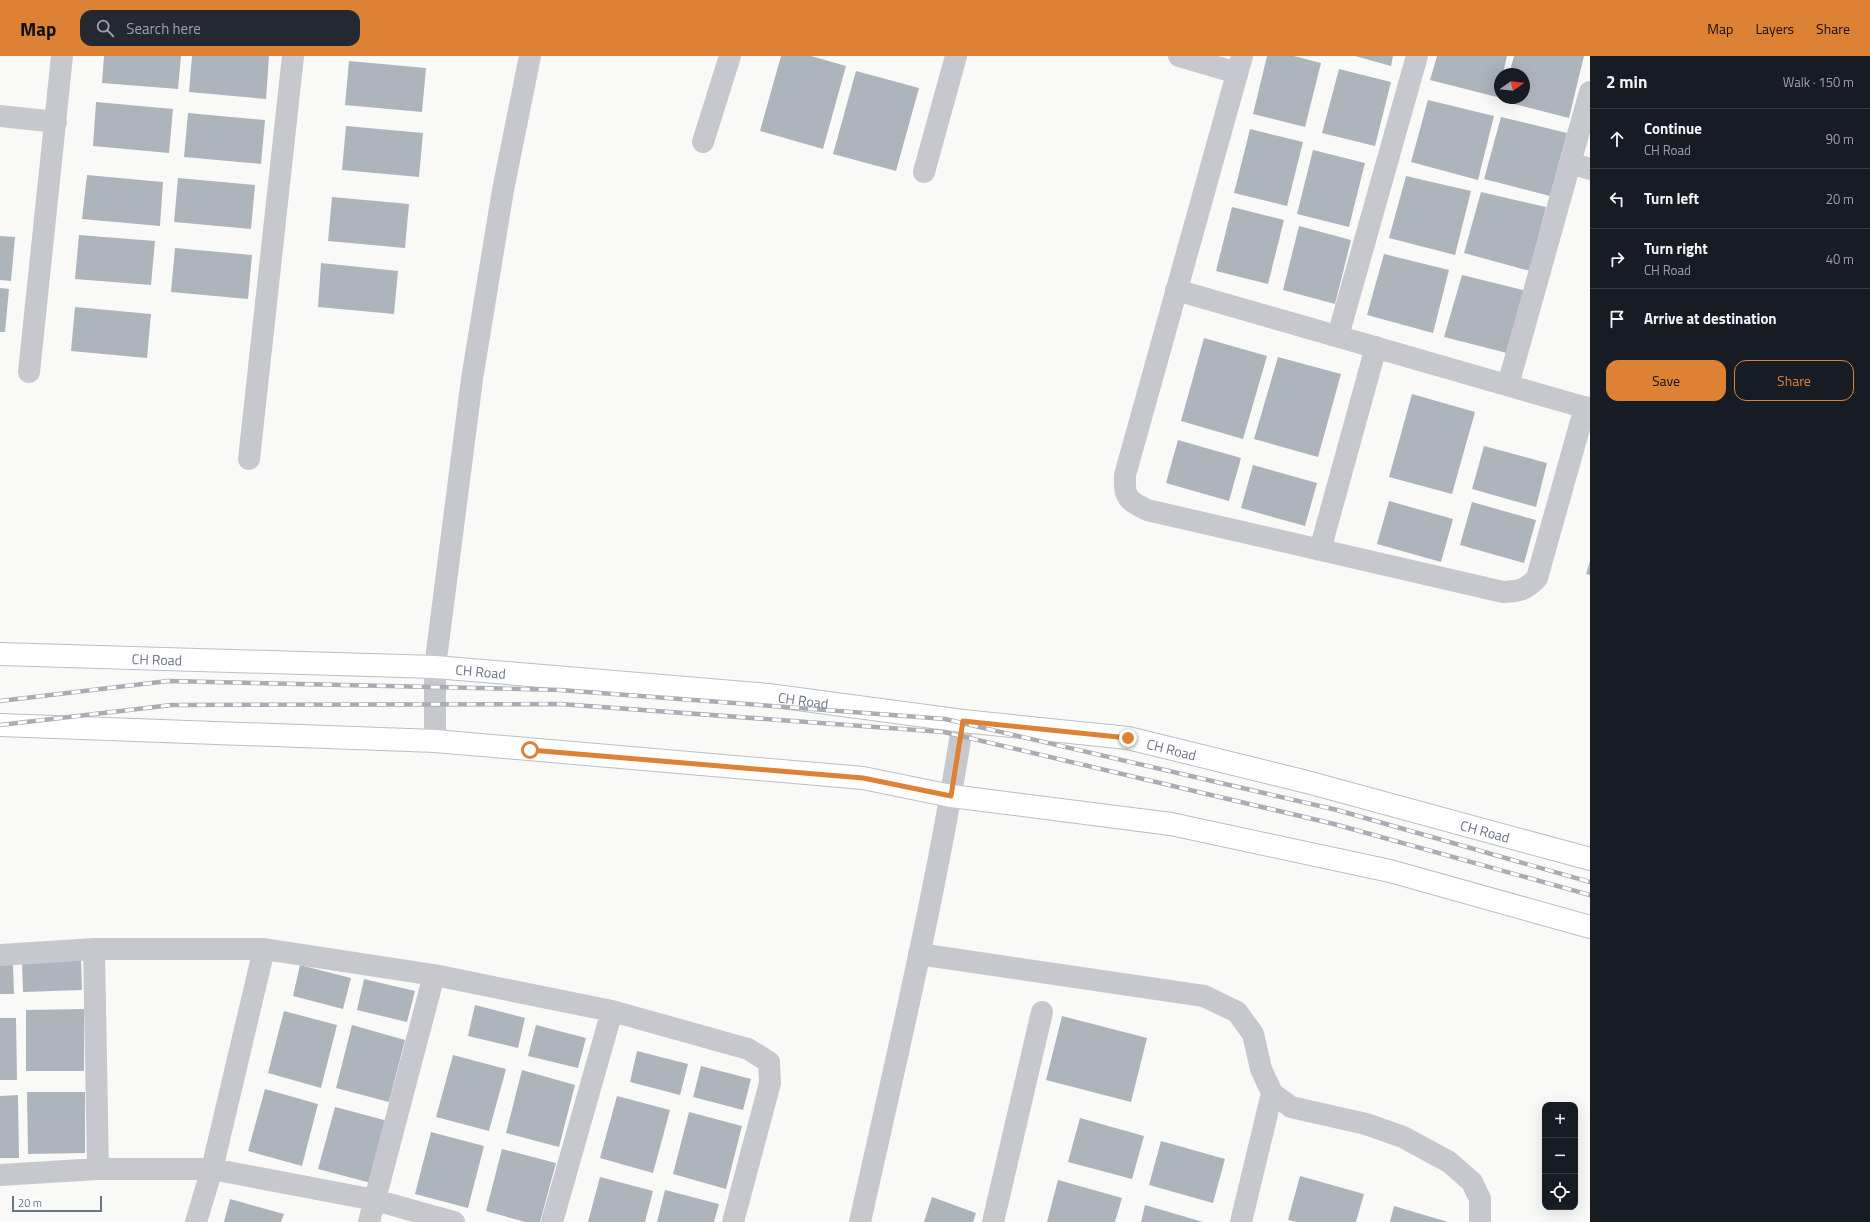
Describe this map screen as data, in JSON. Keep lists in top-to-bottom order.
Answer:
{
  "streets": {
    "street": ["CH Road"]
  },
  "scale_bar": "20 m",
  "north": "right",
  "page": {
    "header": "Map",
    "search": "Search here",
    "nav": ["Map", "Layers", "Share"],
    "heading": ["2 min", "Walk · 150 m"],
    "list": [
      ["Continue", "CH Road", "90 m"],
      ["Turn left", "20 m"],
      ["Turn right", "CH Road", "40 m"],
      "Arrive at destination"
    ],
    "buttons": ["Save", "Share"],
    "map_buttons": ["+", "−"],
    "scale": "20 m"
  }
}
